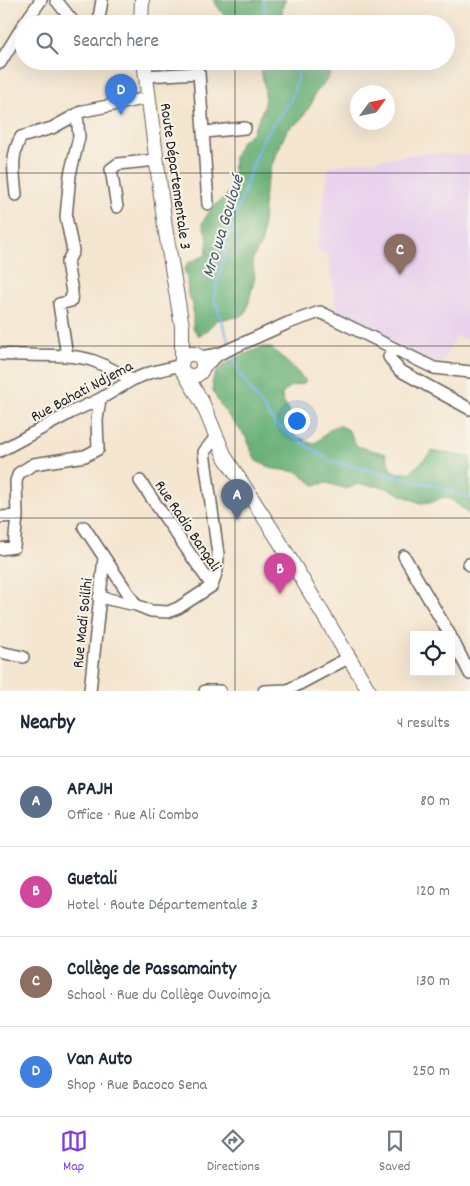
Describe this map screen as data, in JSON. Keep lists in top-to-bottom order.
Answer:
{
  "streets": {
    "main road": ["Route Départementale 3"],
    "street": ["Rue Bahati Ndjema", "Rue Radio Bangali", "Rue Madi Soilihi"]
  },
  "crossings": [
    ["Route Départementale 3", "Rue Bahati Ndjema"]
  ],
  "water": ["Mro wa Gouloué"],
  "north": "top right",
  "page": {
    "search": "Search here",
    "pins": [
      "D",
      "C",
      "A",
      "B"
    ],
    "heading": ["Nearby", "4 results"],
    "list": [
      {
        "mark": "A",
        "name": "APAJH",
        "note": "Office · Rue Ali Combo",
        "value": "80 m"
      },
      {
        "mark": "B",
        "name": "Guetali",
        "note": "Hotel · Route Départementale 3",
        "value": "120 m"
      },
      {
        "mark": "C",
        "name": "Collège de Passamainty",
        "note": "School · Rue du Collège Ouvoimoja",
        "value": "130 m"
      },
      {
        "mark": "D",
        "name": "Van Auto",
        "note": "Shop · Rue Bacoco Sena",
        "value": "250 m"
      }
    ],
    "nav": ["Map", "Directions", "Saved"]
  }
}
